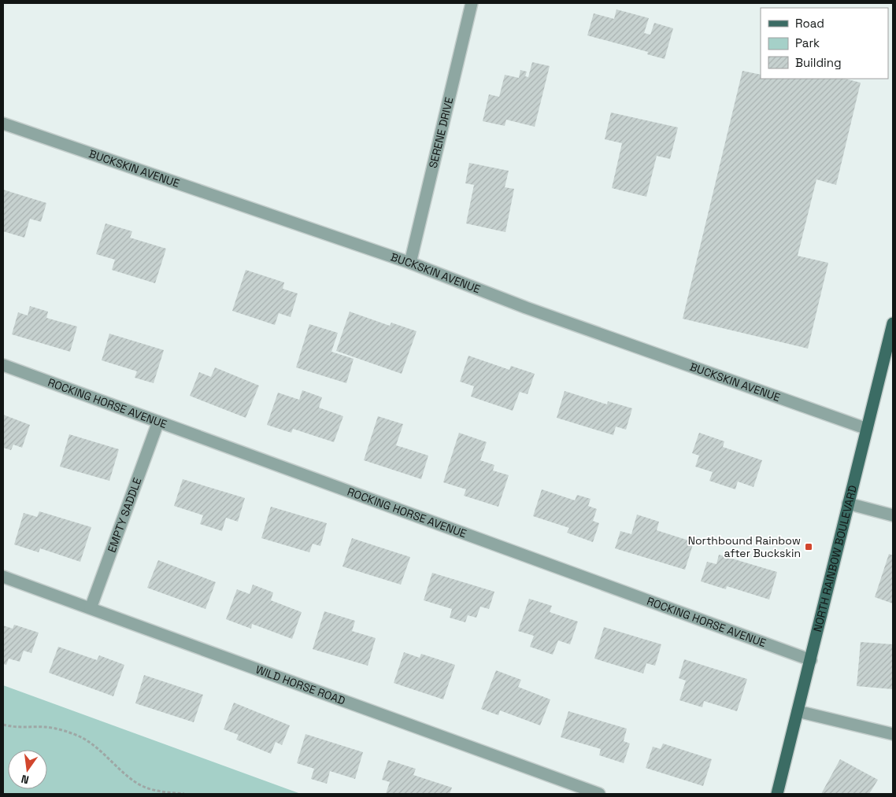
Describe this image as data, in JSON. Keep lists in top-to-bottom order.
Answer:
{
  "streets": {
    "main road": ["NORTH RAINBOW BOULEVARD"],
    "street": [
      "SERENE DRIVE",
      "BUCKSKIN AVENUE",
      "ROCKING HORSE AVENUE",
      "EMPTY SADDLE",
      "WILD HORSE ROAD"
    ]
  },
  "crossings": [
    ["SERENE DRIVE", "BUCKSKIN AVENUE"],
    ["BUCKSKIN AVENUE", "NORTH RAINBOW BOULEVARD"],
    ["ROCKING HORSE AVENUE", "EMPTY SADDLE"],
    ["ROCKING HORSE AVENUE", "NORTH RAINBOW BOULEVARD"],
    ["EMPTY SADDLE", "WILD HORSE ROAD"]
  ],
  "places": {
    "transit": ["Northbound Rainbow after Buckskin"]
  },
  "legend": ["Road", "Park", "Building"],
  "north": "bottom"
}
